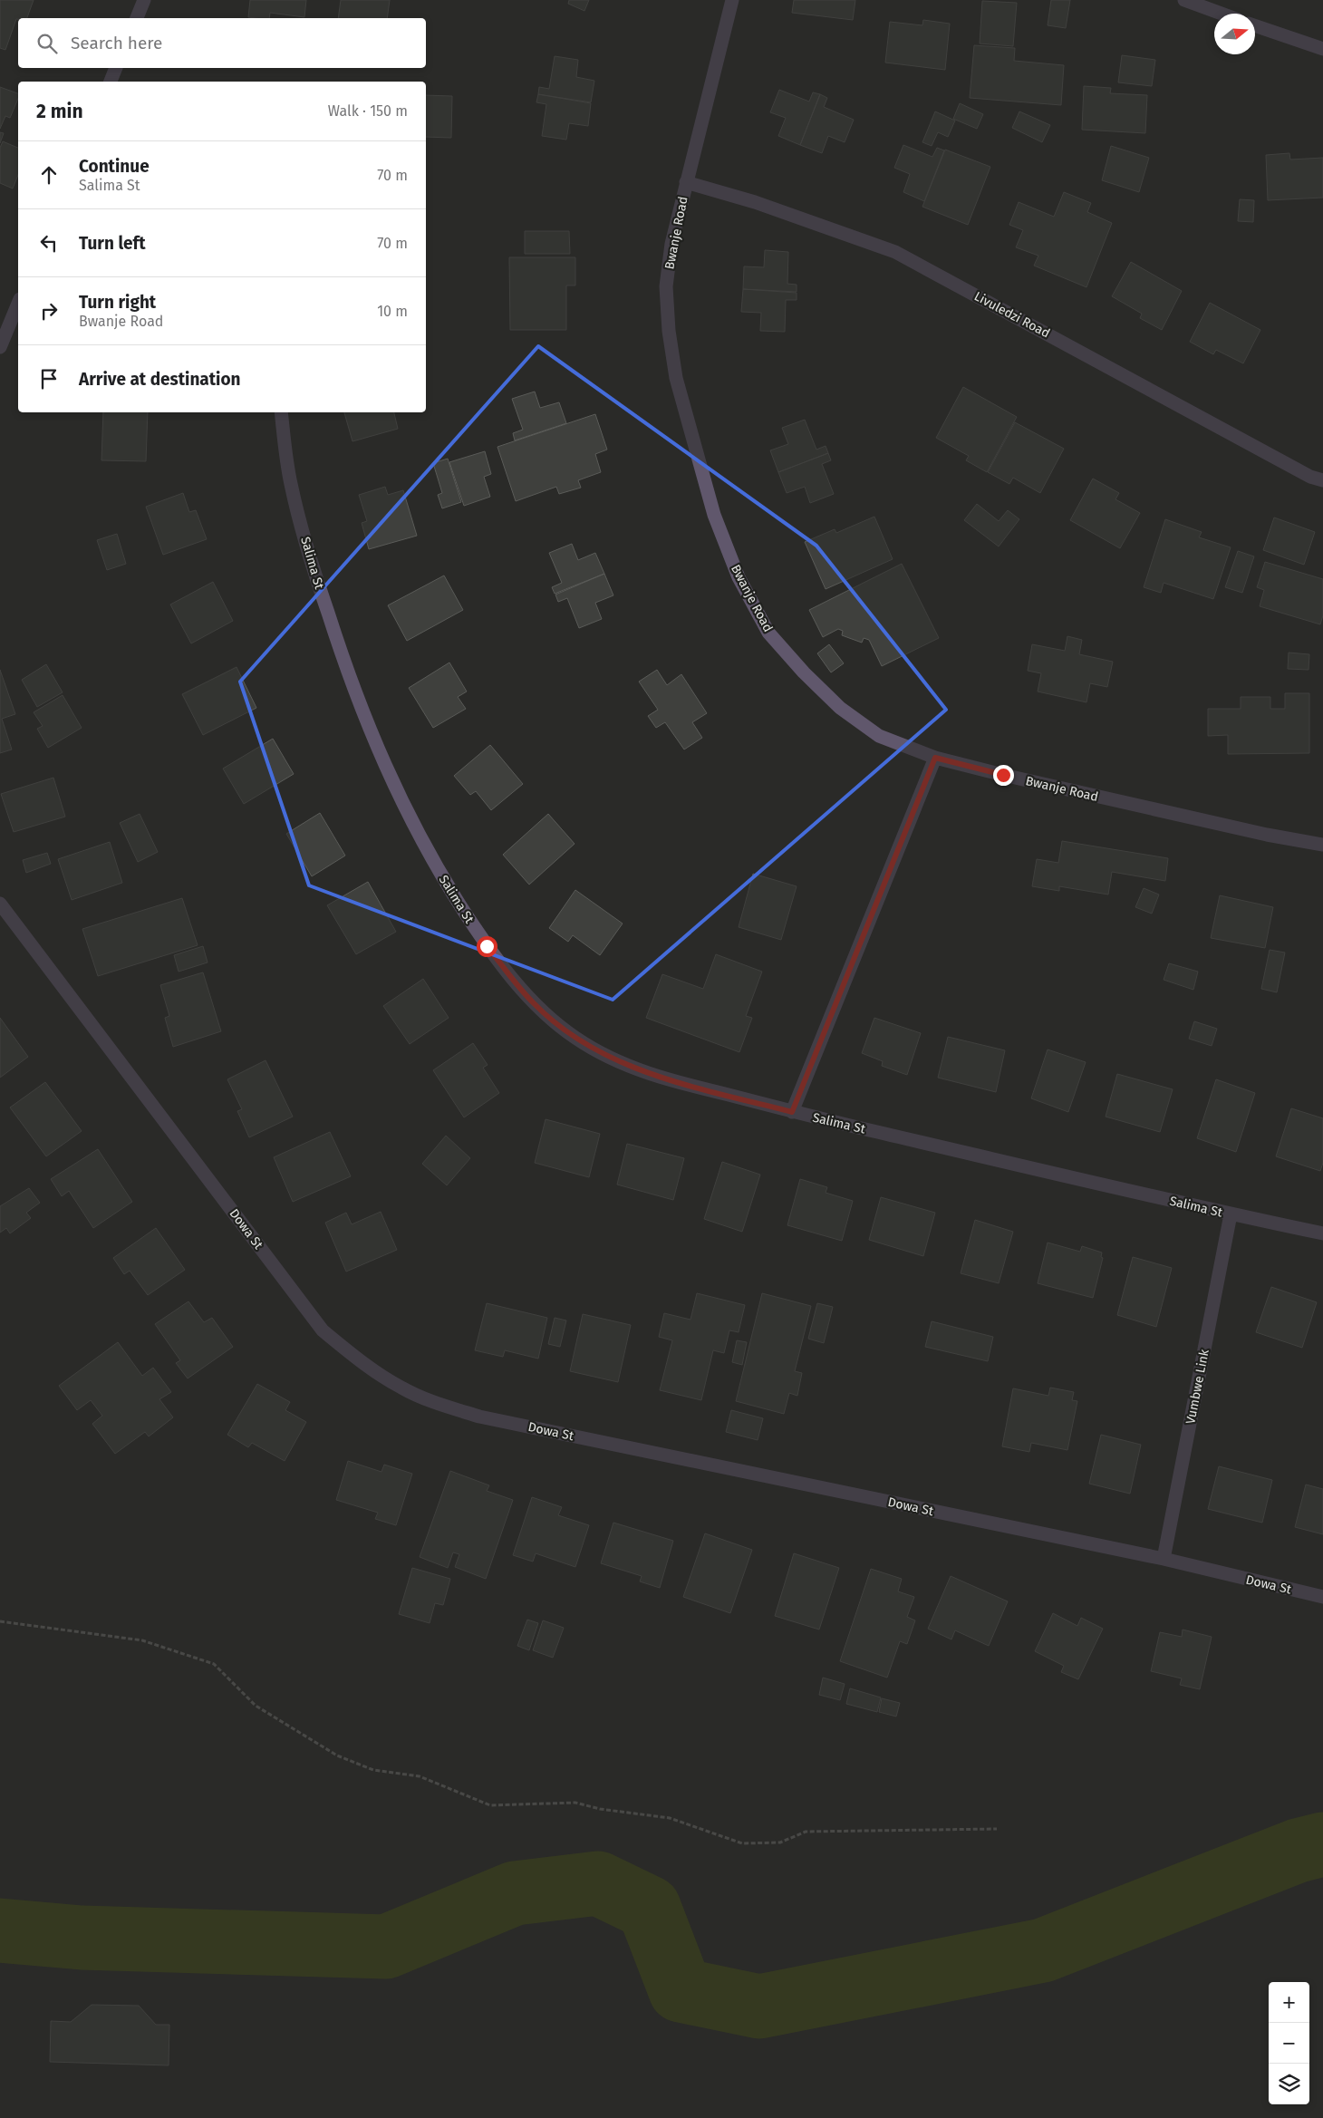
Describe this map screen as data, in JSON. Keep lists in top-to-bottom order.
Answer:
{
  "streets": {
    "street": [
      "Bwanje Road",
      "Livuledzi Road",
      "Salima St",
      "Dowa St",
      "Vumbwe Link"
    ]
  },
  "crossings": [
    ["Bwanje Road", "Livuledzi Road"],
    ["Salima St", "Vumbwe Link"],
    ["Dowa St", "Vumbwe Link"]
  ],
  "north": "right",
  "page": {
    "search": "Search here",
    "heading": ["2 min", "Walk · 150 m"],
    "list": [
      ["Continue", "Salima St", "70 m"],
      ["Turn left", "70 m"],
      ["Turn right", "Bwanje Road", "10 m"],
      "Arrive at destination"
    ],
    "map_buttons": ["+", "−"]
  }
}
